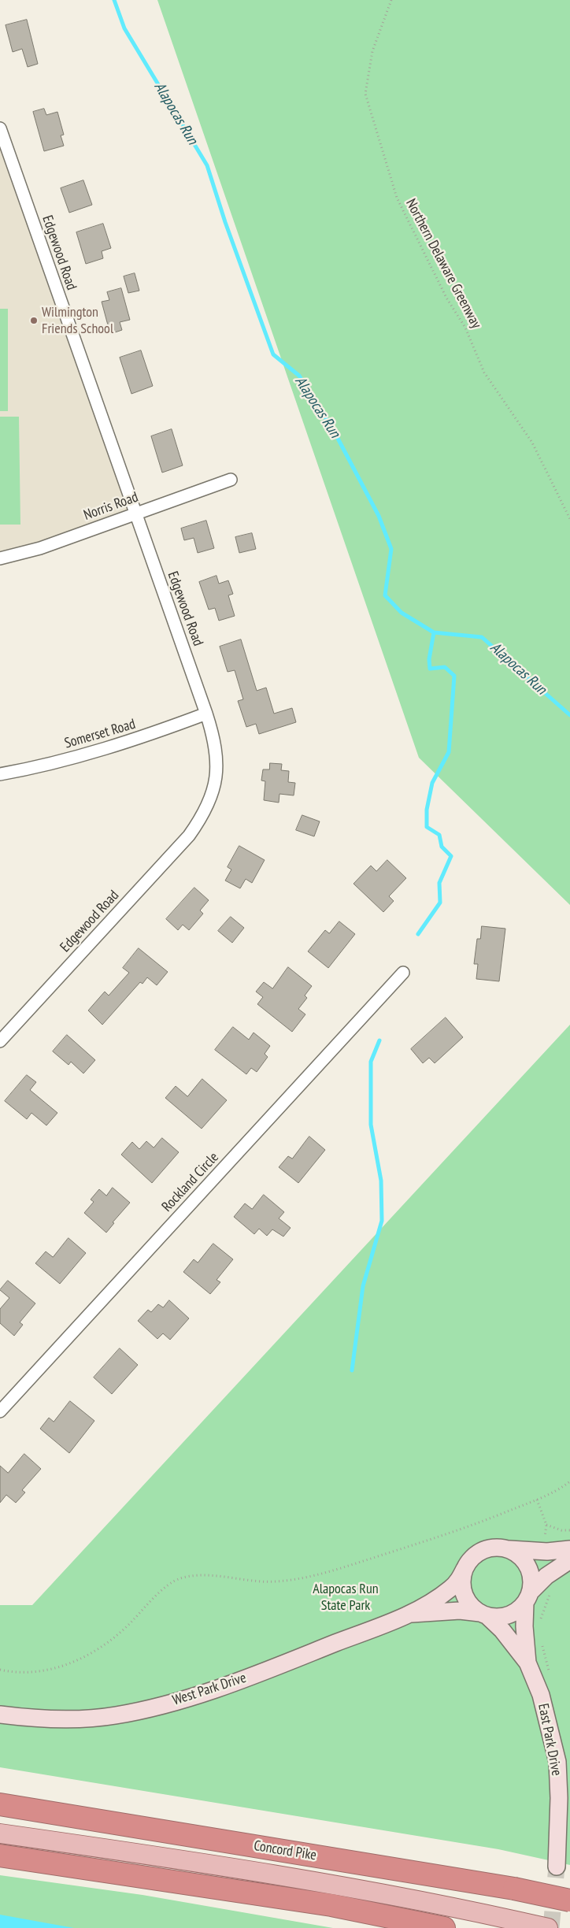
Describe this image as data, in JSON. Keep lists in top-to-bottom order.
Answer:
{
  "streets": {
    "highway": ["Concord Pike"],
    "street": [
      "Edgewood Road",
      "Norris Road",
      "Somerset Road",
      "Rockland Circle",
      "West Park Drive",
      "East Park Drive"
    ],
    "path": ["Northern Delaware Greenway"]
  },
  "crossings": [
    ["Edgewood Road", "Norris Road"],
    ["Edgewood Road", "Somerset Road"],
    ["West Park Drive", "East Park Drive"]
  ],
  "water": ["Alapocas Run"],
  "parks": ["Alapocas Run State Park"],
  "places": ["Wilmington Friends School"]
}
